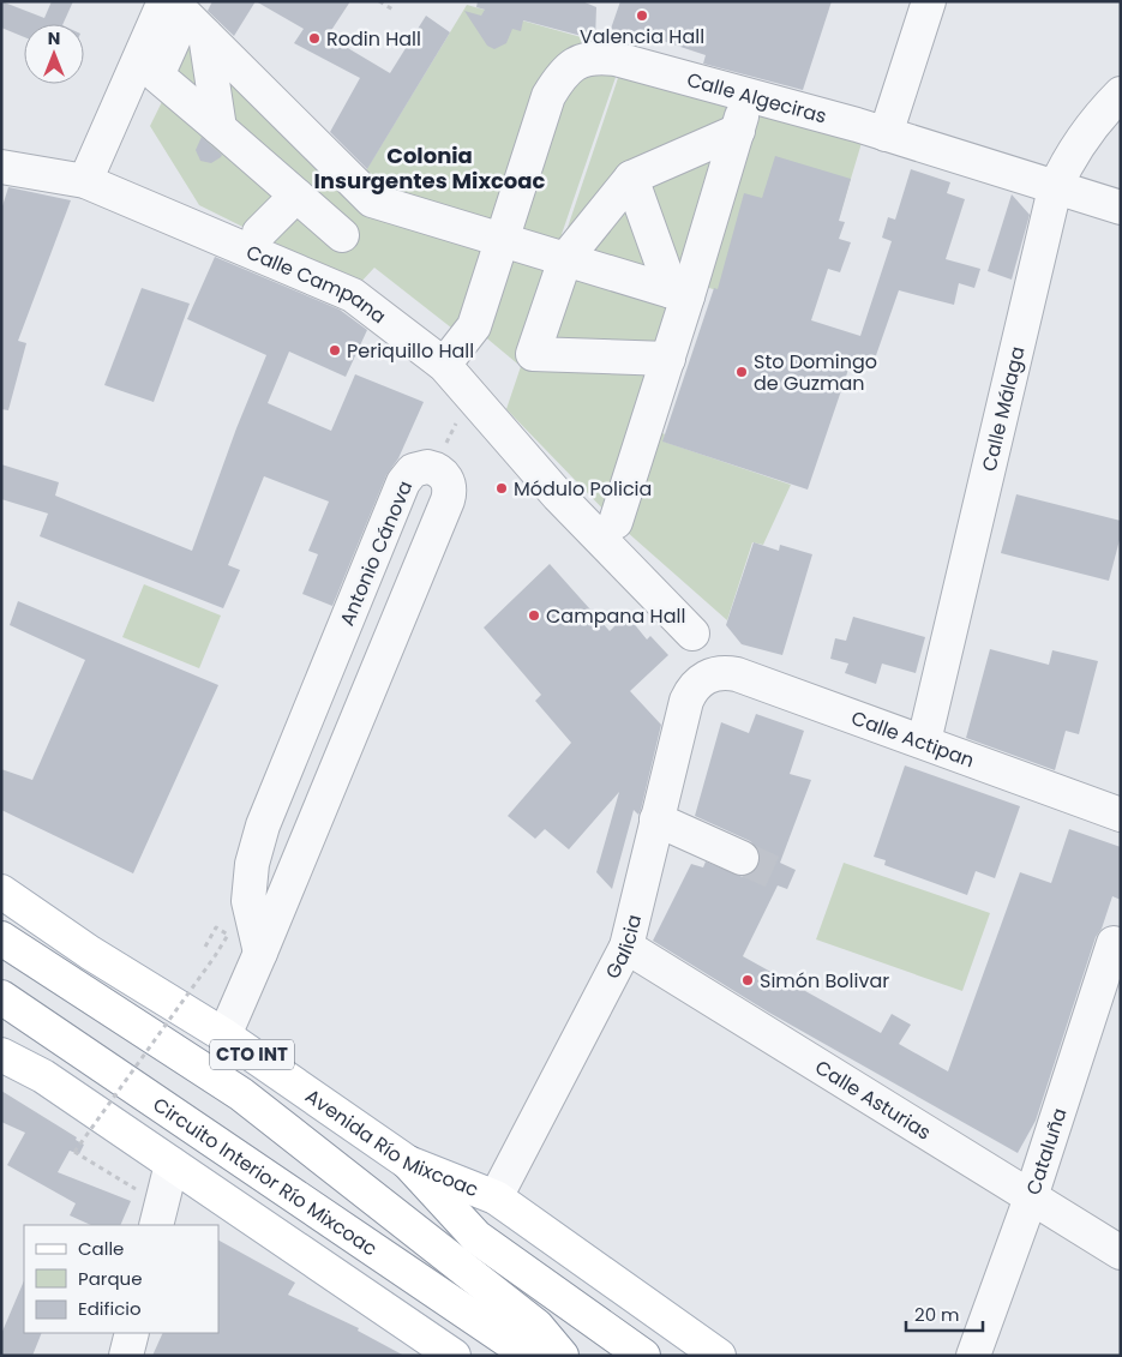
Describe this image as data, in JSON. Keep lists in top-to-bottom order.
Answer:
{
  "streets": {
    "main road": ["CTO INT", "Avenida Río Mixcoac", "Circuito Interior Río Mixcoac"],
    "street": [
      "Calle Algeciras",
      "Calle Campana",
      "Calle Málaga",
      "Antonio Cánova",
      "Calle Actipan",
      "Galicia",
      "Calle Asturias",
      "Cataluña"
    ]
  },
  "crossings": [
    ["Calle Algeciras", "Calle Campana"],
    ["Calle Algeciras", "Calle Málaga"],
    ["Calle Málaga", "Calle Actipan"],
    ["Antonio Cánova", "Avenida Río Mixcoac"],
    ["Calle Actipan", "Galicia"],
    ["Galicia", "Calle Asturias"],
    ["Galicia", "Avenida Río Mixcoac"],
    ["CTO INT", "Avenida Río Mixcoac"],
    ["Calle Asturias", "Cataluña"]
  ],
  "districts": ["Colonia Insurgentes Mixcoac"],
  "places": [
    "Valencia Hall",
    "Rodin Hall",
    "Periquillo Hall",
    "Sto Domingo de Guzman",
    "Módulo Policia",
    "Campana Hall",
    "Simón Bolivar"
  ],
  "legend": ["Calle", "Parque", "Edificio"],
  "scale_bar": "20 m",
  "north": "top"
}
